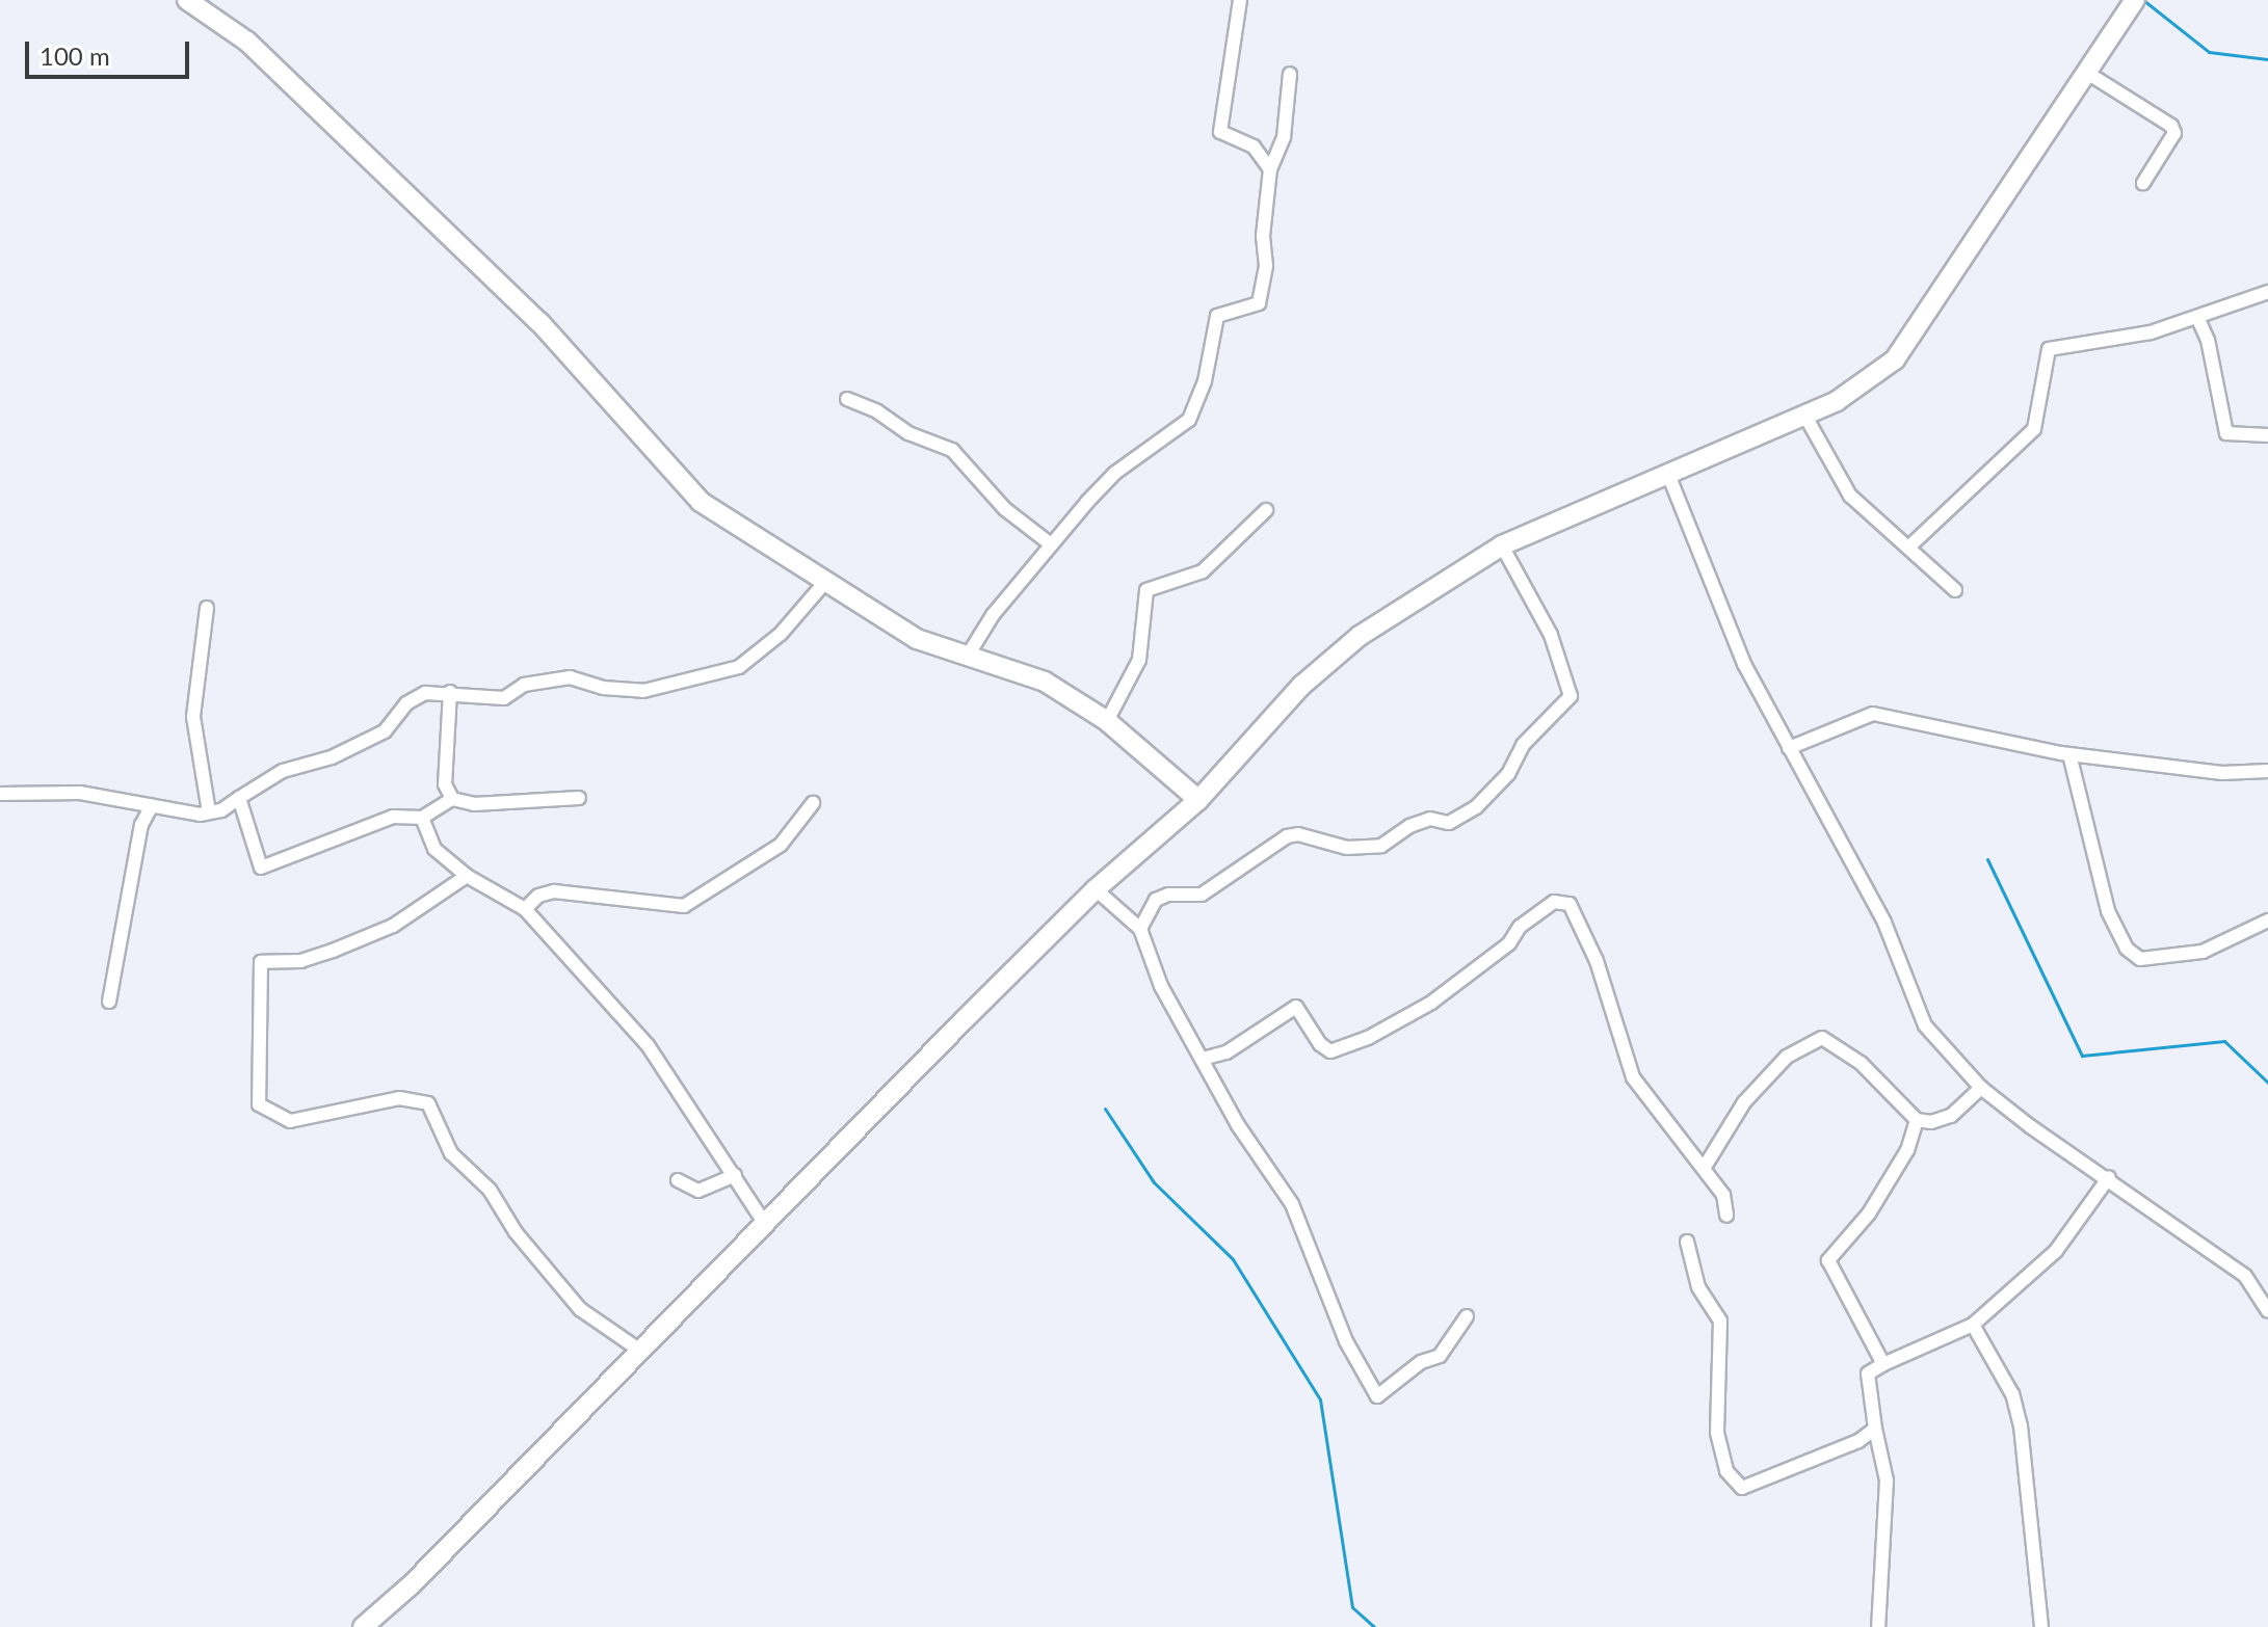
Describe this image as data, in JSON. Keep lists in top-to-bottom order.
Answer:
{
  "scale_bar": "100 m"
}
